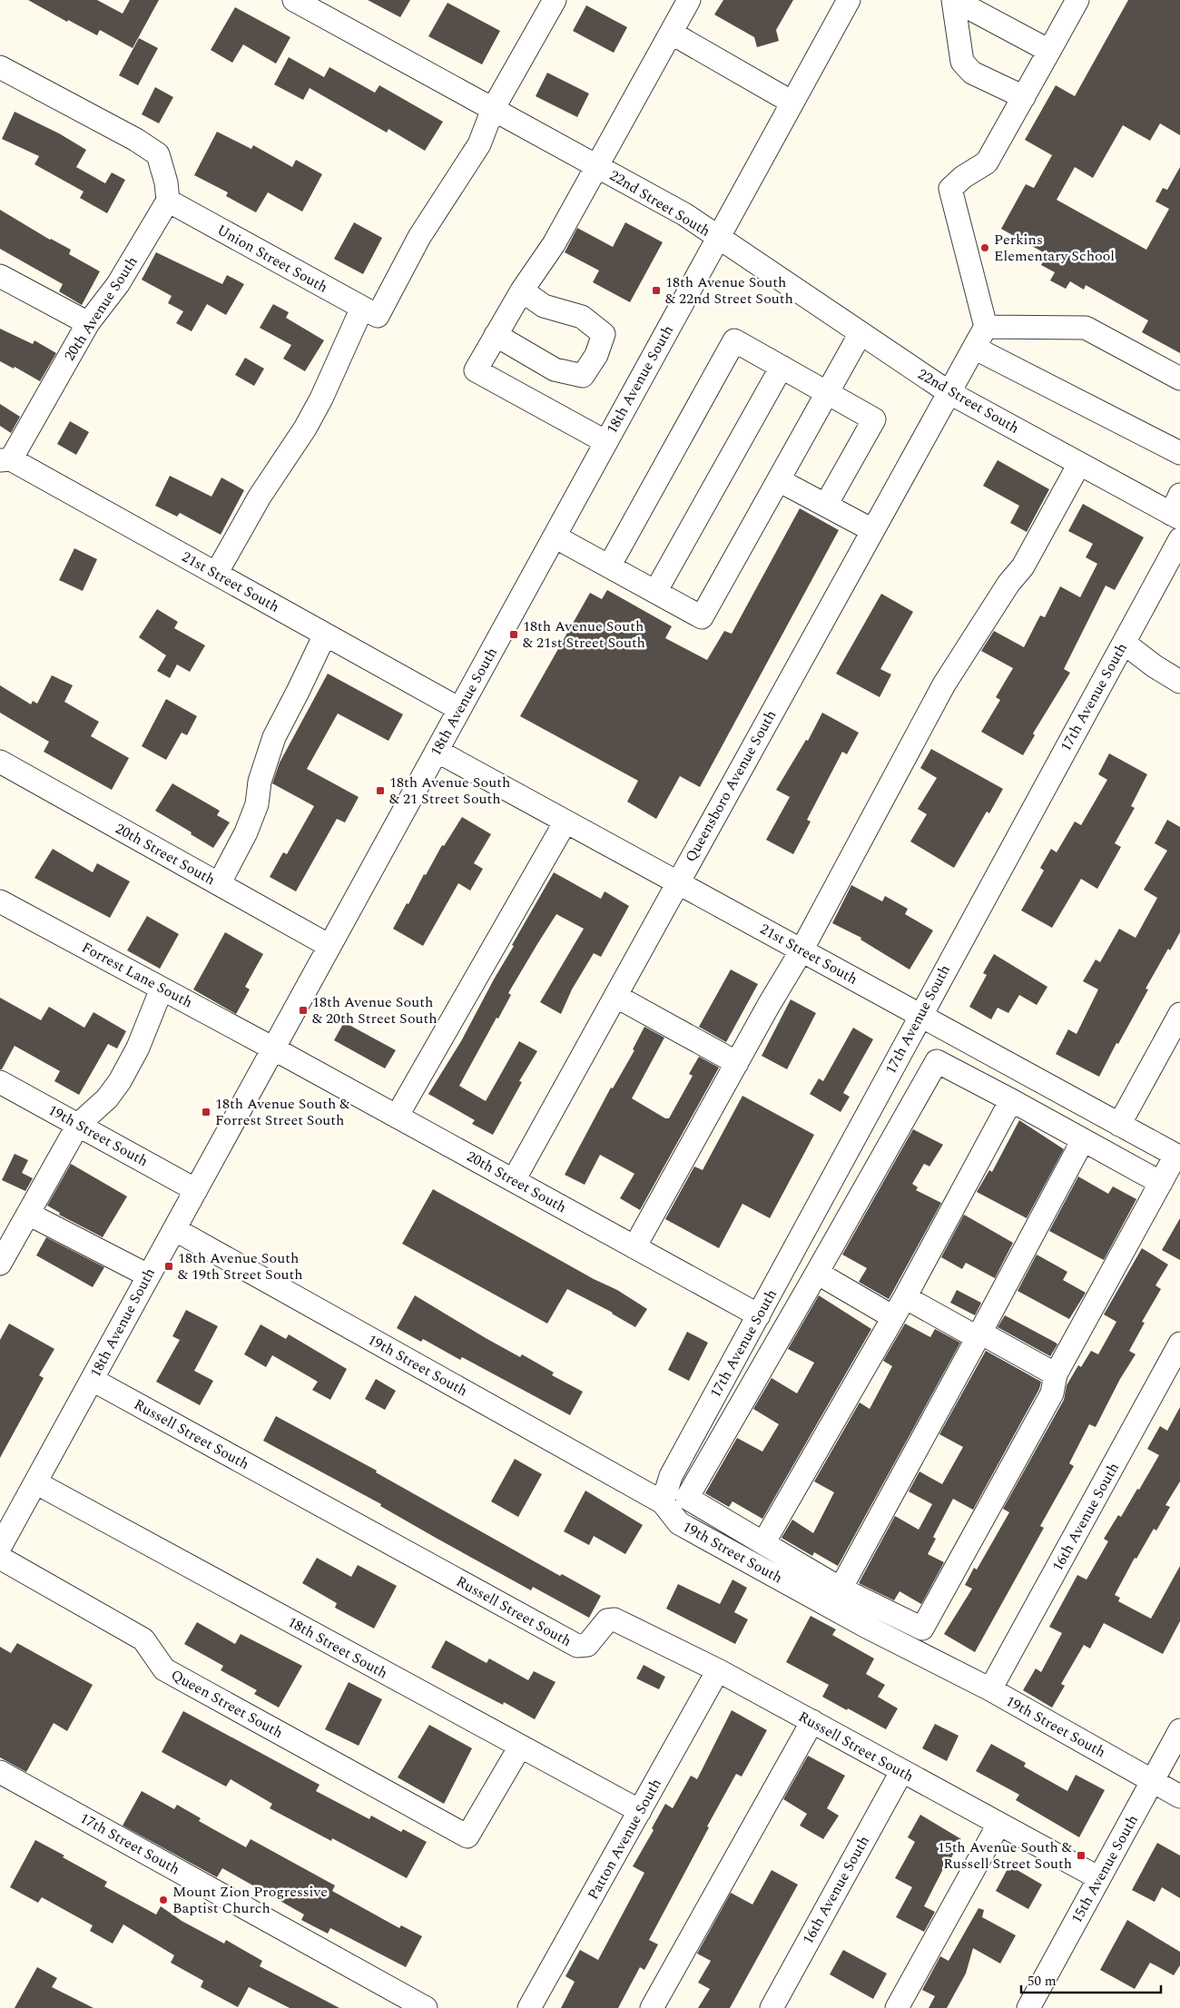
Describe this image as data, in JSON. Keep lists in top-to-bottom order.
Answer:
{
  "streets": {
    "street": [
      "22nd Street South",
      "Union Street South",
      "20th Avenue South",
      "18th Avenue South",
      "21st Street South",
      "17th Avenue South",
      "Queensboro Avenue South",
      "20th Street South",
      "Forrest Lane South",
      "19th Street South",
      "Russell Street South",
      "16th Avenue South",
      "18th Street South",
      "Queen Street South",
      "Patton Avenue South",
      "17th Street South",
      "15th Avenue South"
    ]
  },
  "crossings": [
    ["22nd Street South", "18th Avenue South"],
    ["22nd Street South", "Queensboro Avenue South"],
    ["Union Street South", "20th Avenue South"],
    ["20th Avenue South", "21st Street South"],
    ["18th Avenue South", "21st Street South"],
    ["18th Avenue South", "20th Street South"],
    ["18th Avenue South", "Forrest Lane South"],
    ["18th Avenue South", "19th Street South"],
    ["18th Avenue South", "Russell Street South"],
    ["18th Avenue South", "18th Street South"],
    ["21st Street South", "17th Avenue South"],
    ["21st Street South", "Queensboro Avenue South"],
    ["17th Avenue South", "20th Street South"],
    ["17th Avenue South", "19th Street South"],
    ["Queensboro Avenue South", "20th Street South"],
    ["20th Street South", "Forrest Lane South"],
    ["19th Street South", "16th Avenue South"],
    ["19th Street South", "15th Avenue South"],
    ["Russell Street South", "16th Avenue South"],
    ["Russell Street South", "Patton Avenue South"],
    ["Russell Street South", "15th Avenue South"],
    ["18th Street South", "Queen Street South"],
    ["18th Street South", "Patton Avenue South"]
  ],
  "places": {
    "other": ["Perkins Elementary School", "Mount Zion Progressive Baptist Church"],
    "transit": [
      "18th Avenue South & 22nd Street South",
      "18th Avenue South & 21st Street South",
      "18th Avenue South & 21 Street South",
      "18th Avenue South & 20th Street South",
      "18th Avenue South & Forrest Street South",
      "18th Avenue South & 19th Street South",
      "15th Avenue South & Russell Street South"
    ]
  },
  "scale_bar": "50 m"
}
